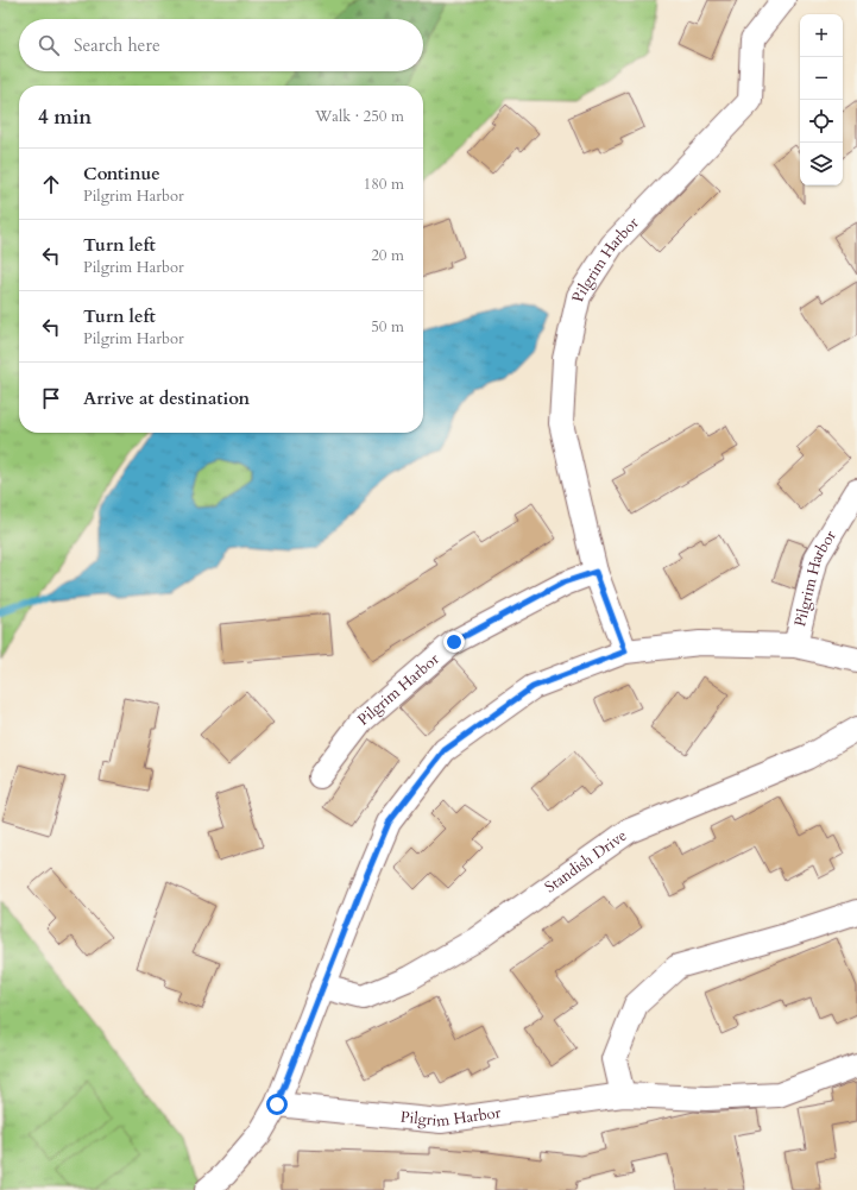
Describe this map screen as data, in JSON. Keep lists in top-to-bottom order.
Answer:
{
  "streets": {
    "street": ["Pilgrim Harbor", "Standish Drive"]
  },
  "crossings": [
    ["Pilgrim Harbor", "Standish Drive"]
  ],
  "page": {
    "map_buttons": ["+", "−"],
    "search": "Search here",
    "heading": ["4 min", "Walk · 250 m"],
    "list": [
      ["Continue", "Pilgrim Harbor", "180 m"],
      ["Turn left", "Pilgrim Harbor", "20 m"],
      ["Turn left", "Pilgrim Harbor", "50 m"],
      "Arrive at destination"
    ]
  }
}
